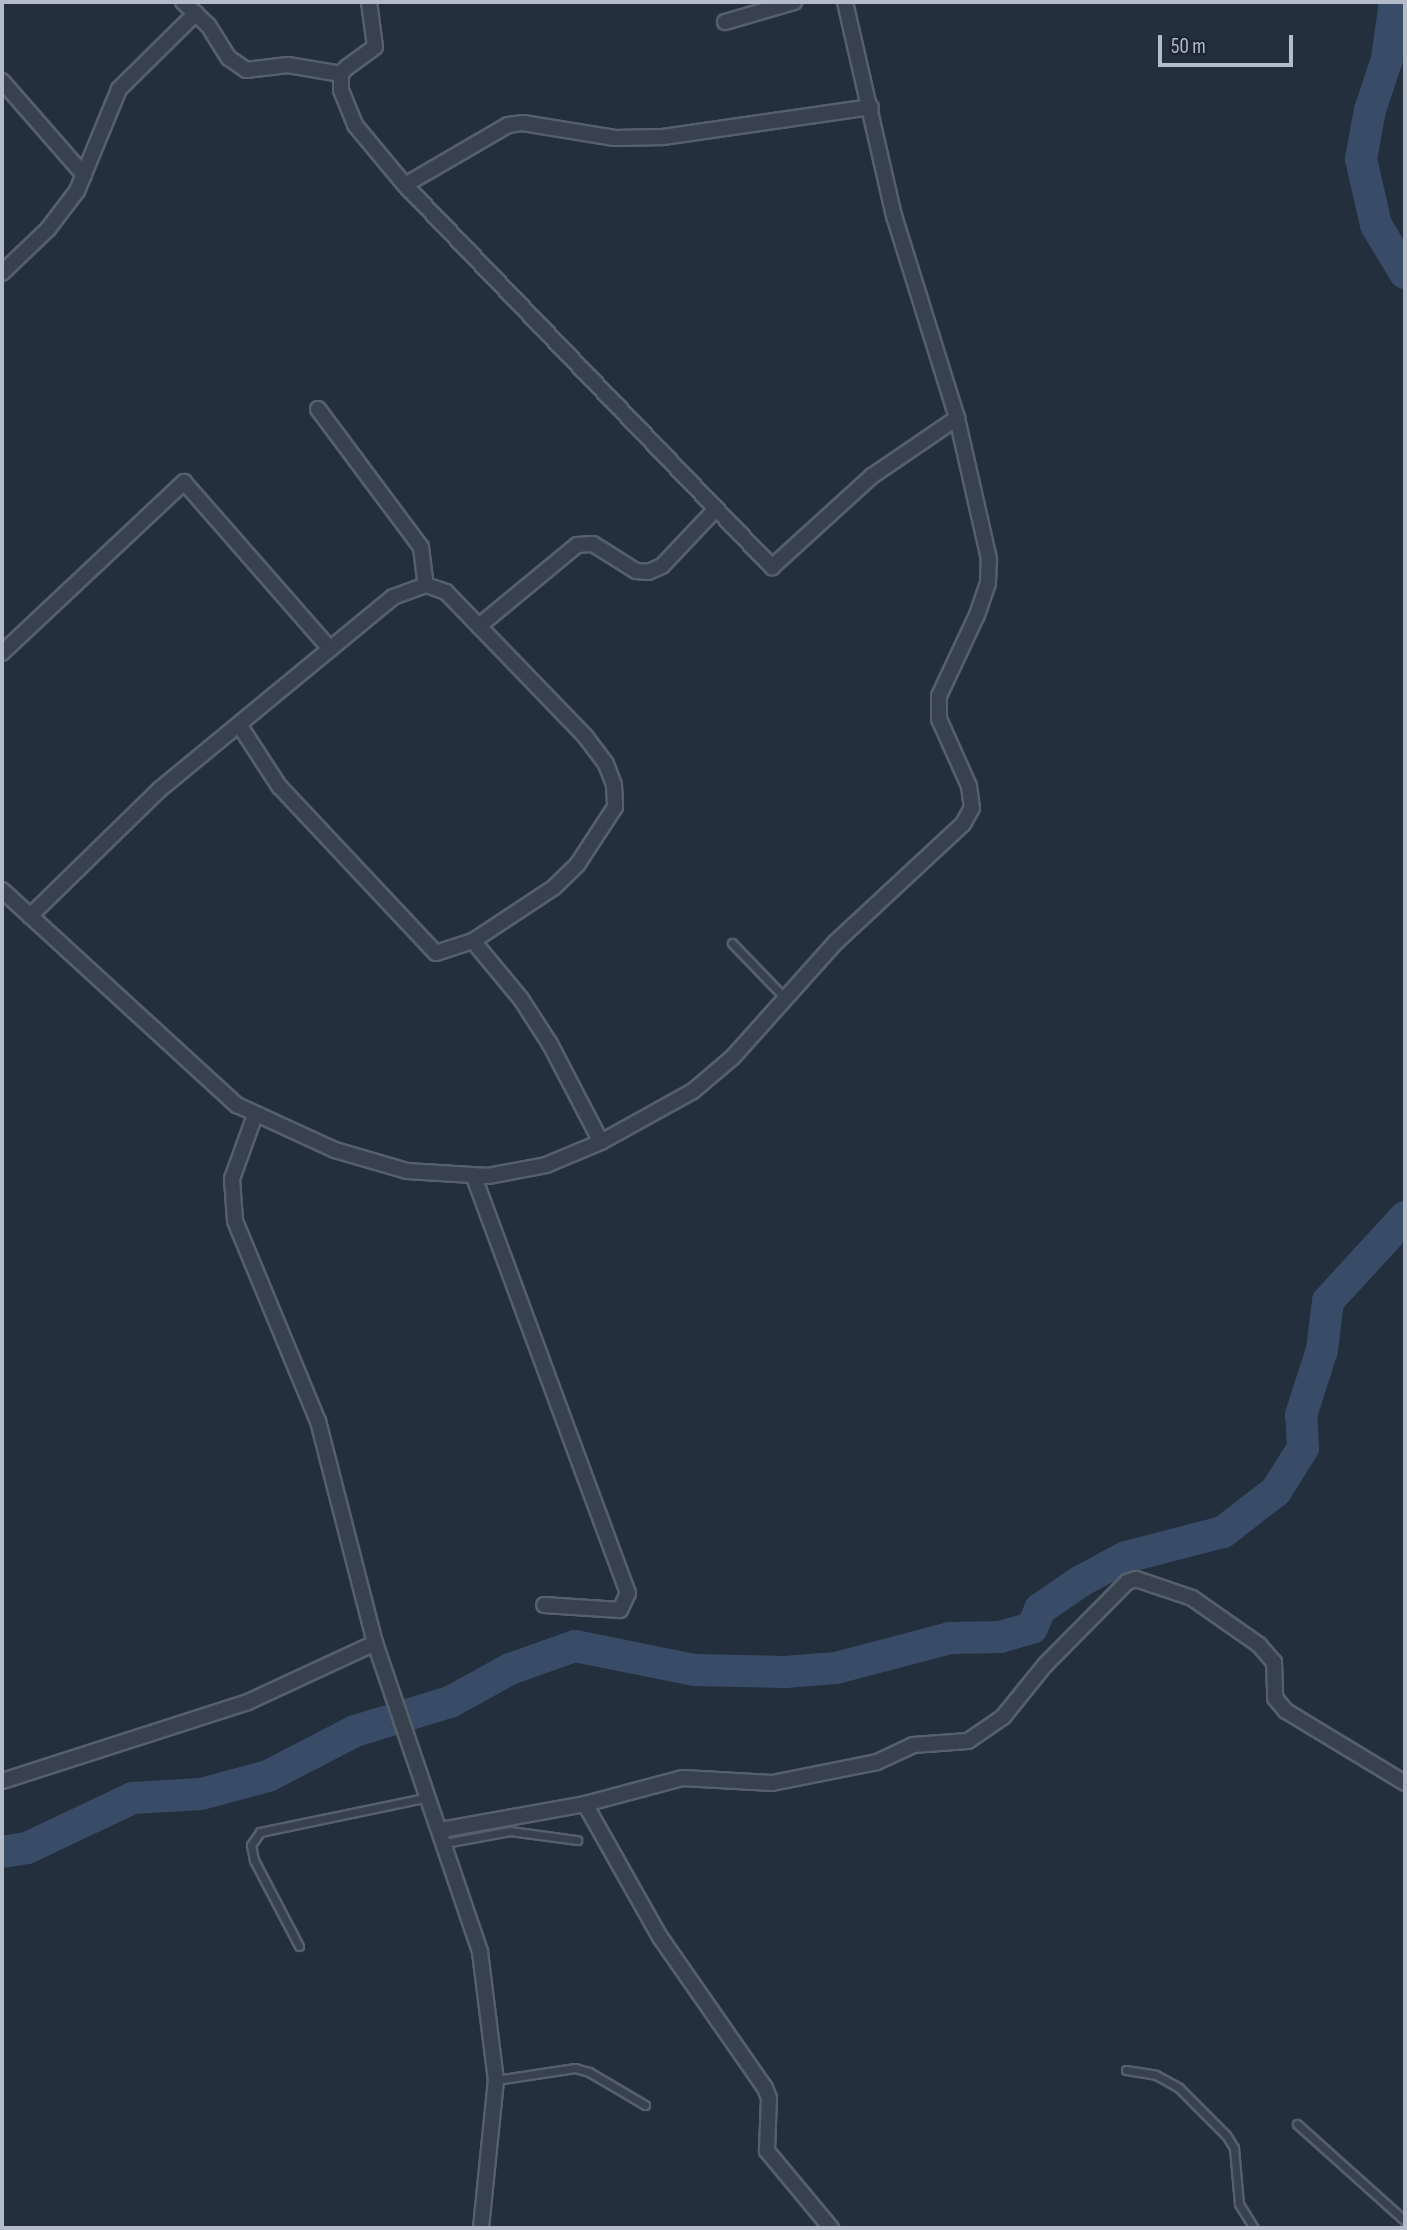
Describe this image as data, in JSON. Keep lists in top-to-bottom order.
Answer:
{
  "scale_bar": "50 m"
}
